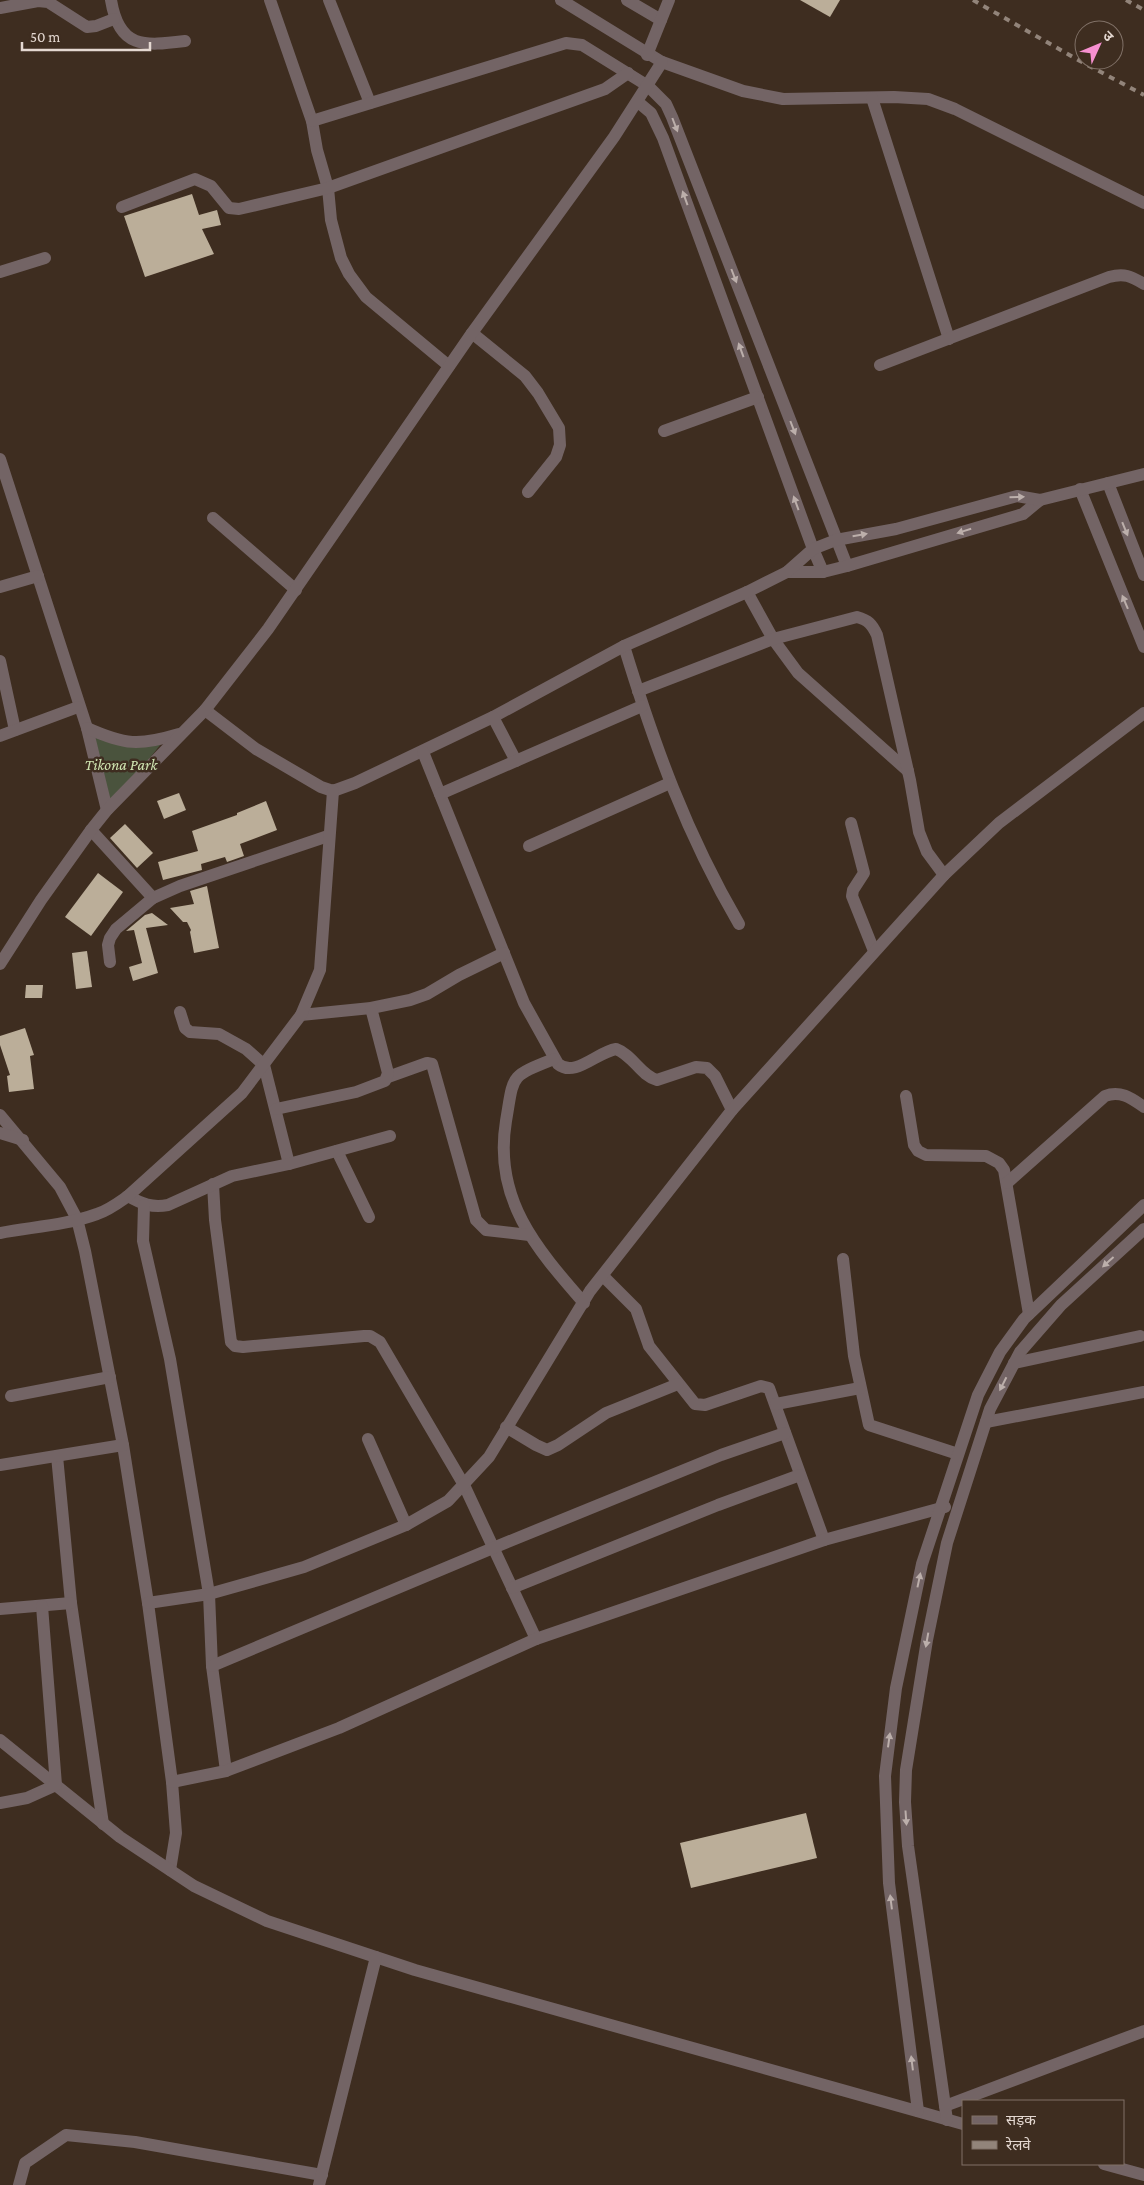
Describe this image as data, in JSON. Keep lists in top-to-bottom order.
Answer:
{
  "parks": ["Tikona Park"],
  "legend": ["सड़क", "रेलवे"],
  "scale_bar": "50 m",
  "north": "top right"
}
